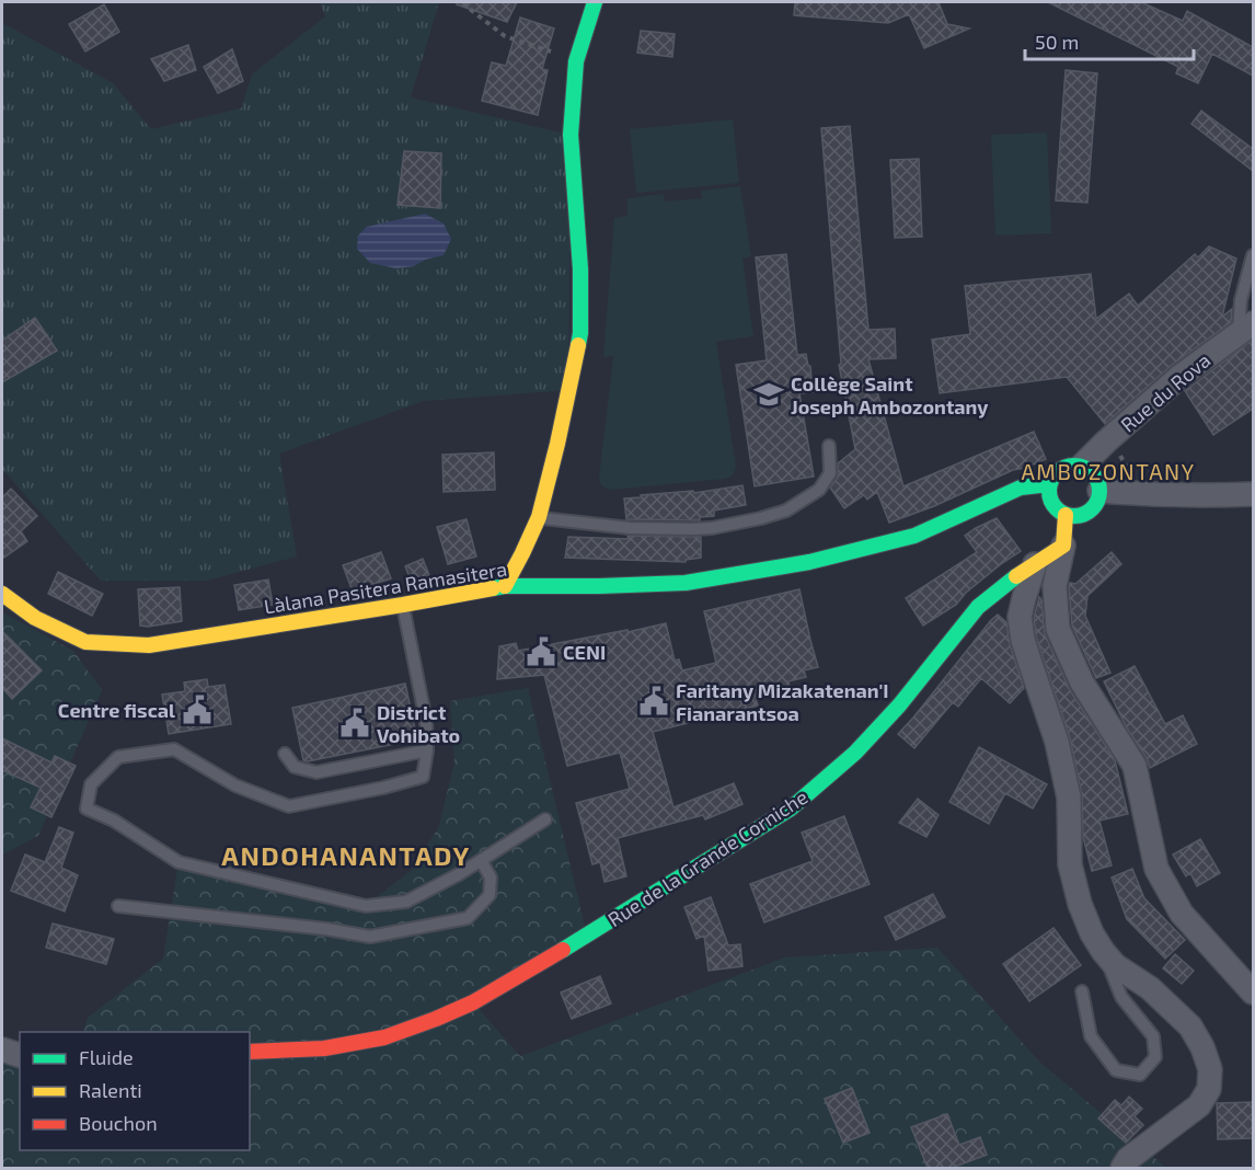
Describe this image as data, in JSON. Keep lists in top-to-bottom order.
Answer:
{
  "streets": {
    "street": ["Rue du Rova", "Làlana Pasitera Ramasitera", "Rue de la Grande Corniche"]
  },
  "crossings": [
    ["Rue du Rova", "Làlana Pasitera Ramasitera"]
  ],
  "districts": ["AMBOZONTANY", "ANDOHANANTADY"],
  "places": {
    "school or university": ["Collège Saint Joseph Ambozontany"],
    "public building": [
      "CENI",
      "Faritany Mizakatenan'I Fianarantsoa",
      "Centre fiscal",
      "District Vohibato"
    ]
  },
  "legend": ["Fluide", "Ralenti", "Bouchon"],
  "scale_bar": "50 m"
}
